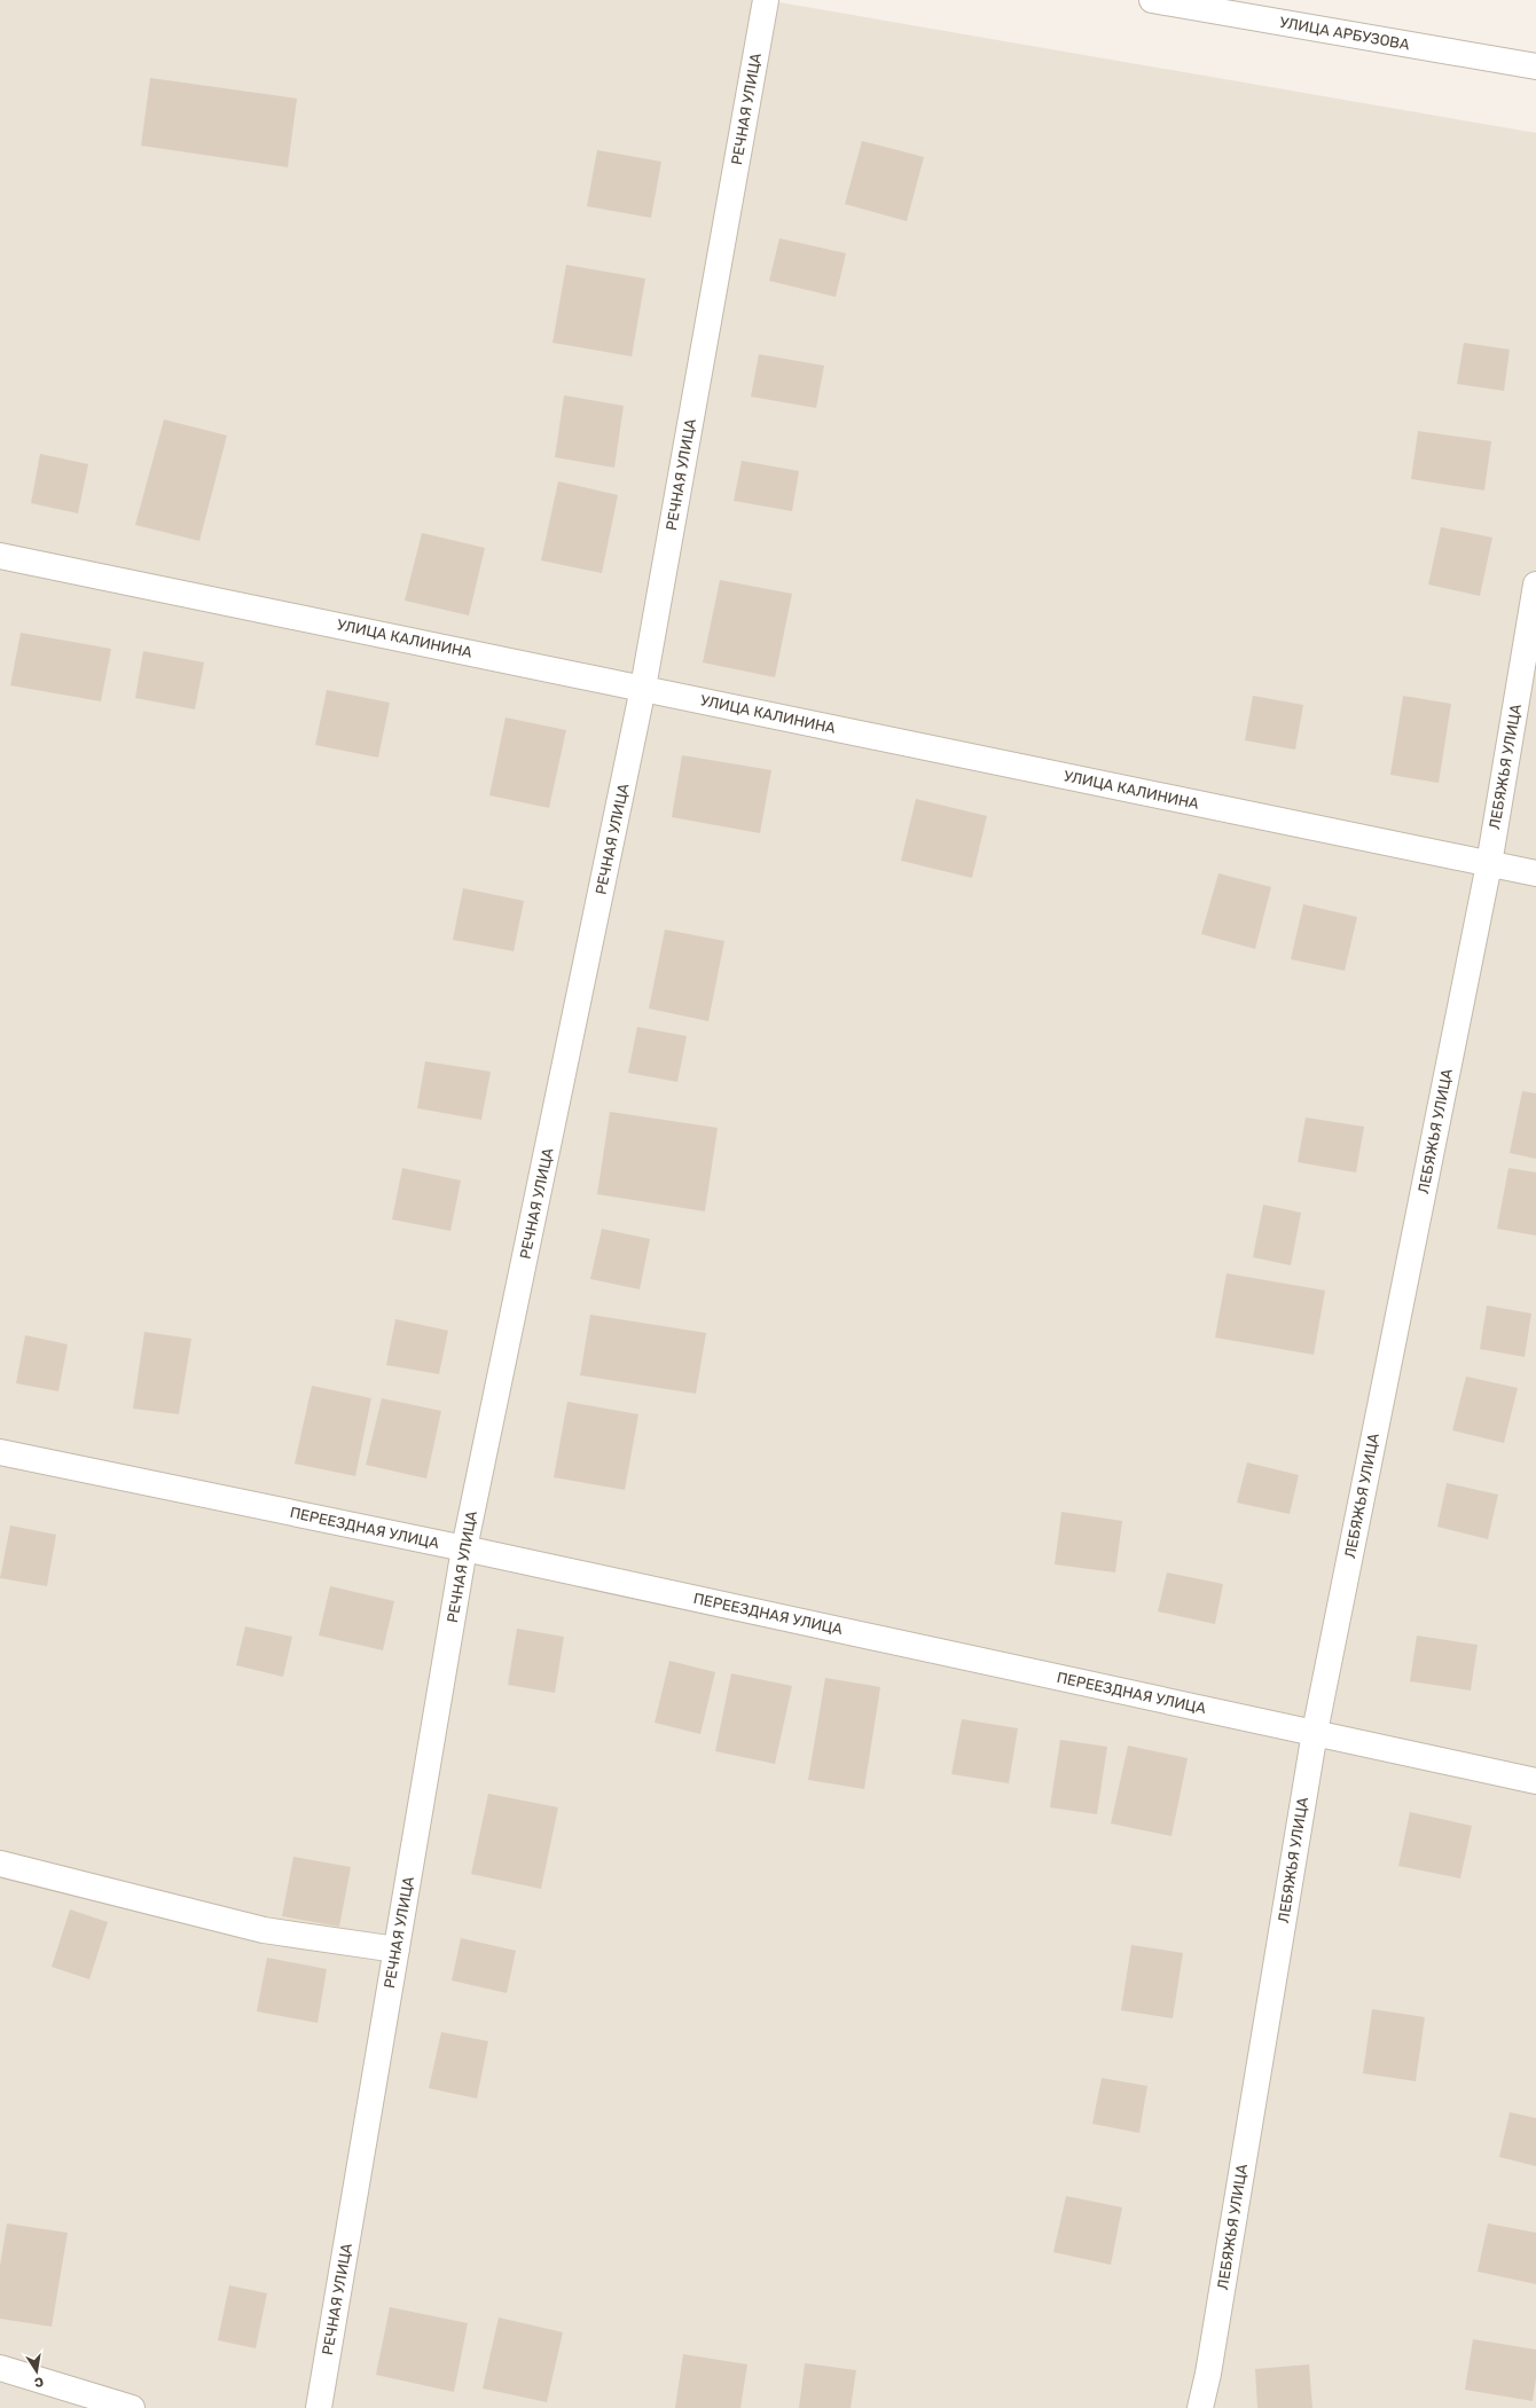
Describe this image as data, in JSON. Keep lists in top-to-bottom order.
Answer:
{
  "streets": {
    "street": [
      "УЛИЦА АРБУЗОВА",
      "РЕЧНАЯ УЛИЦА",
      "УЛИЦА КАЛИНИНА",
      "ЛЕБЯЖЬЯ УЛИЦА",
      "ПЕРЕЕЗДНАЯ УЛИЦА"
    ]
  },
  "crossings": [
    ["РЕЧНАЯ УЛИЦА", "УЛИЦА КАЛИНИНА"],
    ["РЕЧНАЯ УЛИЦА", "ПЕРЕЕЗДНАЯ УЛИЦА"],
    ["УЛИЦА КАЛИНИНА", "ЛЕБЯЖЬЯ УЛИЦА"],
    ["ЛЕБЯЖЬЯ УЛИЦА", "ПЕРЕЕЗДНАЯ УЛИЦА"]
  ],
  "north": "bottom"
}
